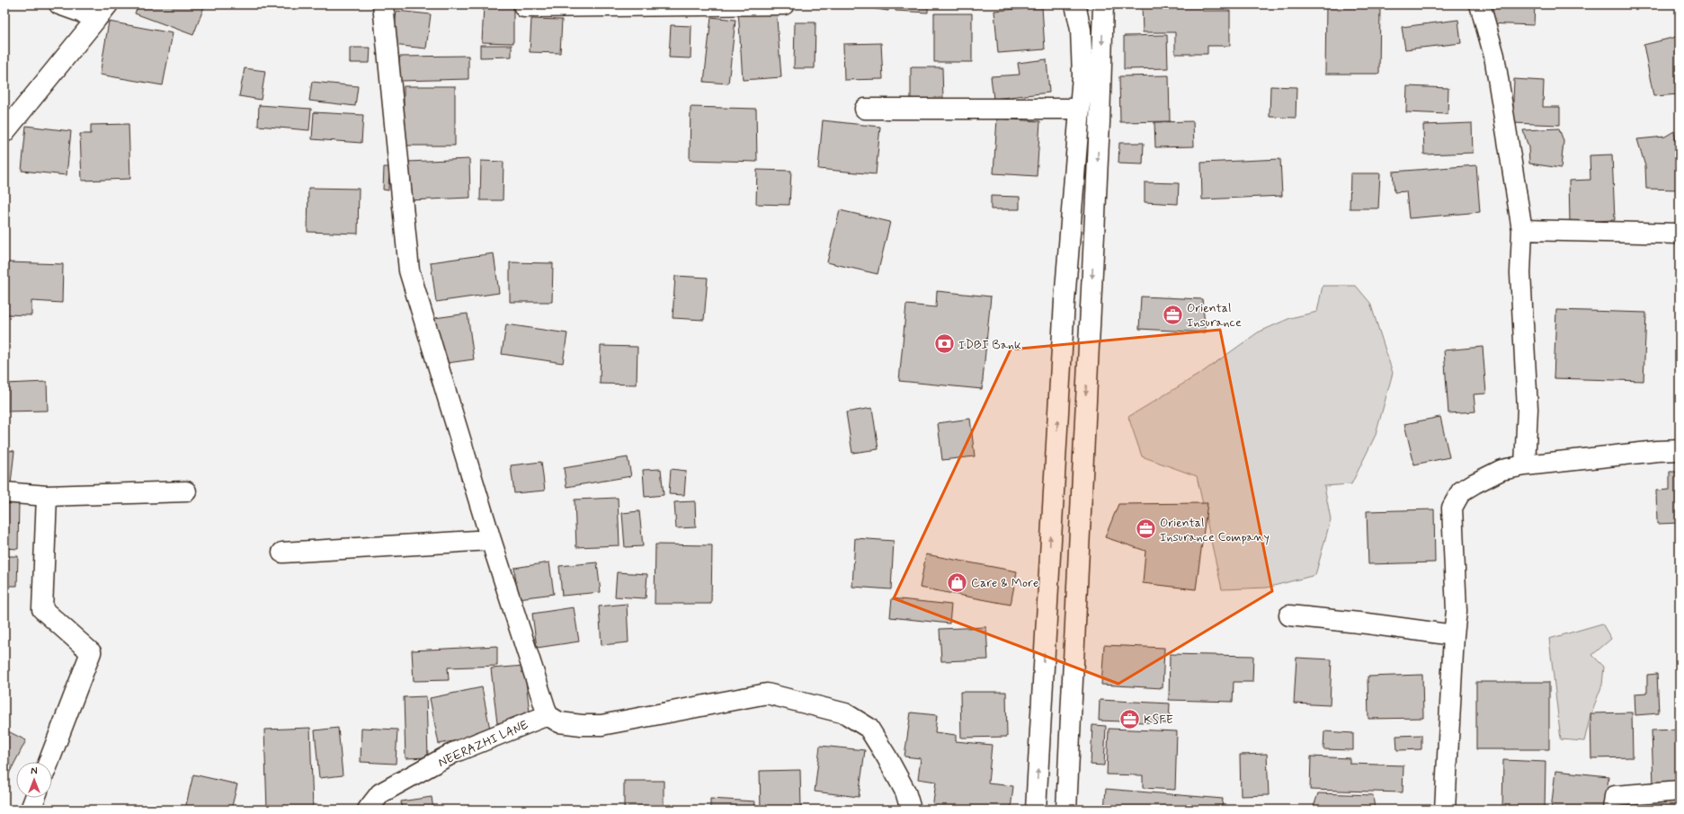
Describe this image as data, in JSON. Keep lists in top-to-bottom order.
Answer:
{
  "streets": {
    "street": ["NEERAZHI LANE"]
  },
  "places": {
    "office": ["Oriental Insurance", "Oriental Insurance Company", "KSFE"],
    "bank": ["IDBI Bank"],
    "shop": ["Care & More"]
  },
  "north": "top"
}
